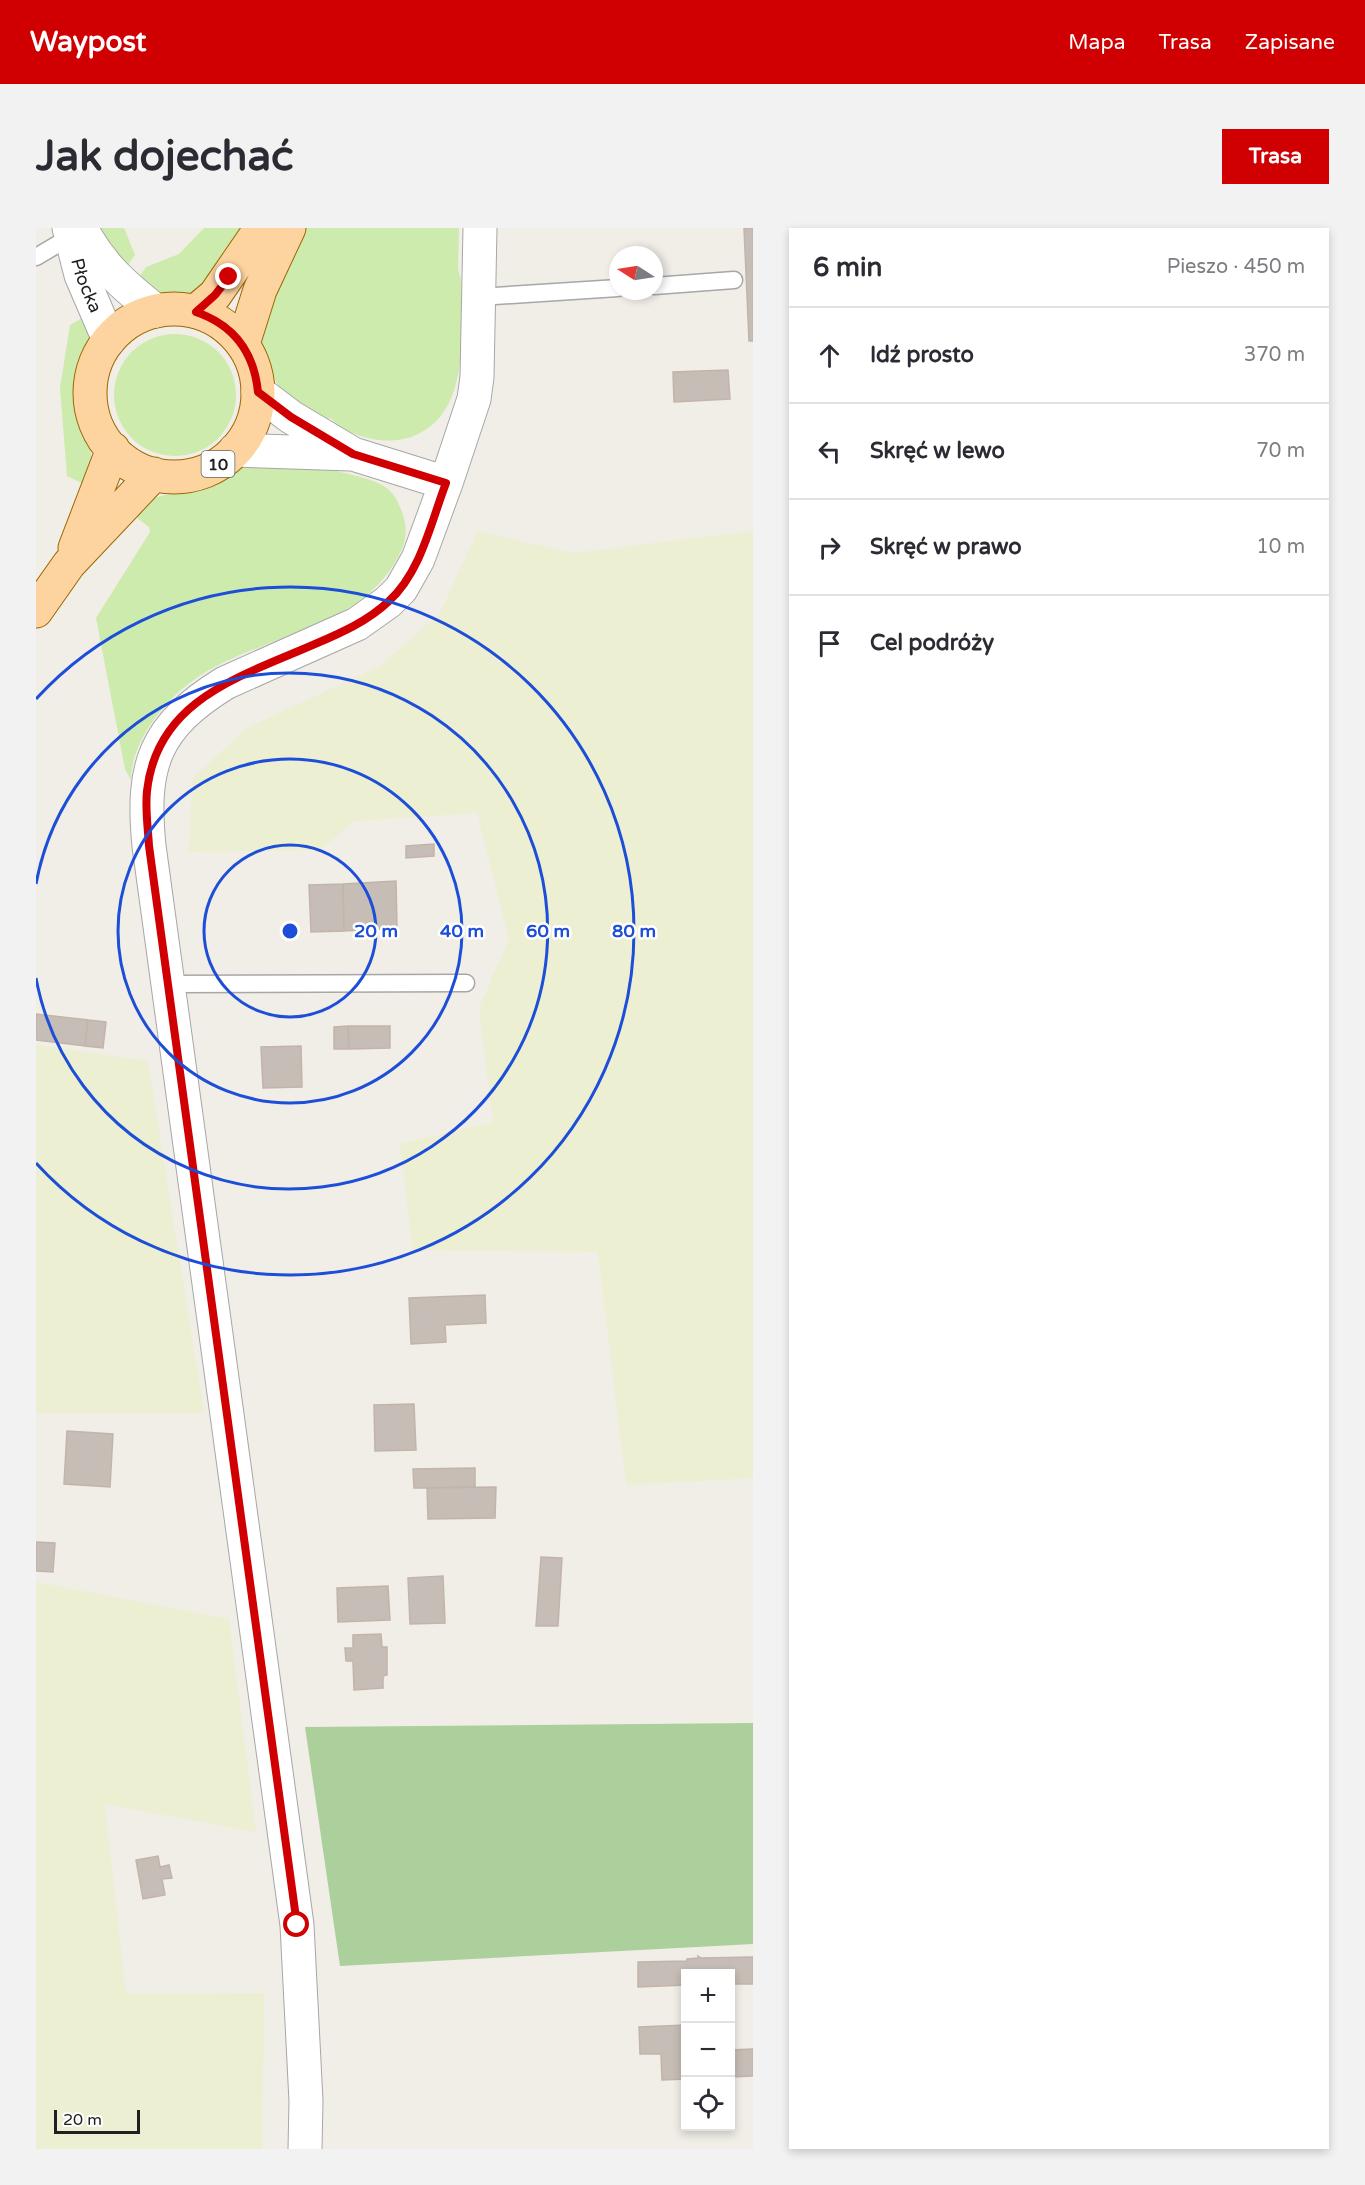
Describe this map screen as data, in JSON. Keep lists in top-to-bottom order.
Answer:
{
  "streets": {
    "main road": ["10"],
    "street": ["Płocka"]
  },
  "crossings": [
    ["Płocka", "10"]
  ],
  "scale_bar": "20 m",
  "north": "left",
  "page": {
    "header": "Waypost",
    "nav": ["Mapa", "Trasa", "Zapisane"],
    "buttons": "Trasa",
    "title": "Jak dojechać",
    "heading": ["6 min", "Pieszo · 450 m"],
    "list": [
      ["Idź prosto", "370 m"],
      ["Skręć w lewo", "70 m"],
      ["Skręć w prawo", "10 m"],
      "Cel podróży"
    ],
    "map_buttons": ["+", "−"],
    "scale": "20 m"
  },
  "rings": [
    "20 m",
    "40 m",
    "60 m",
    "80 m"
  ]
}
